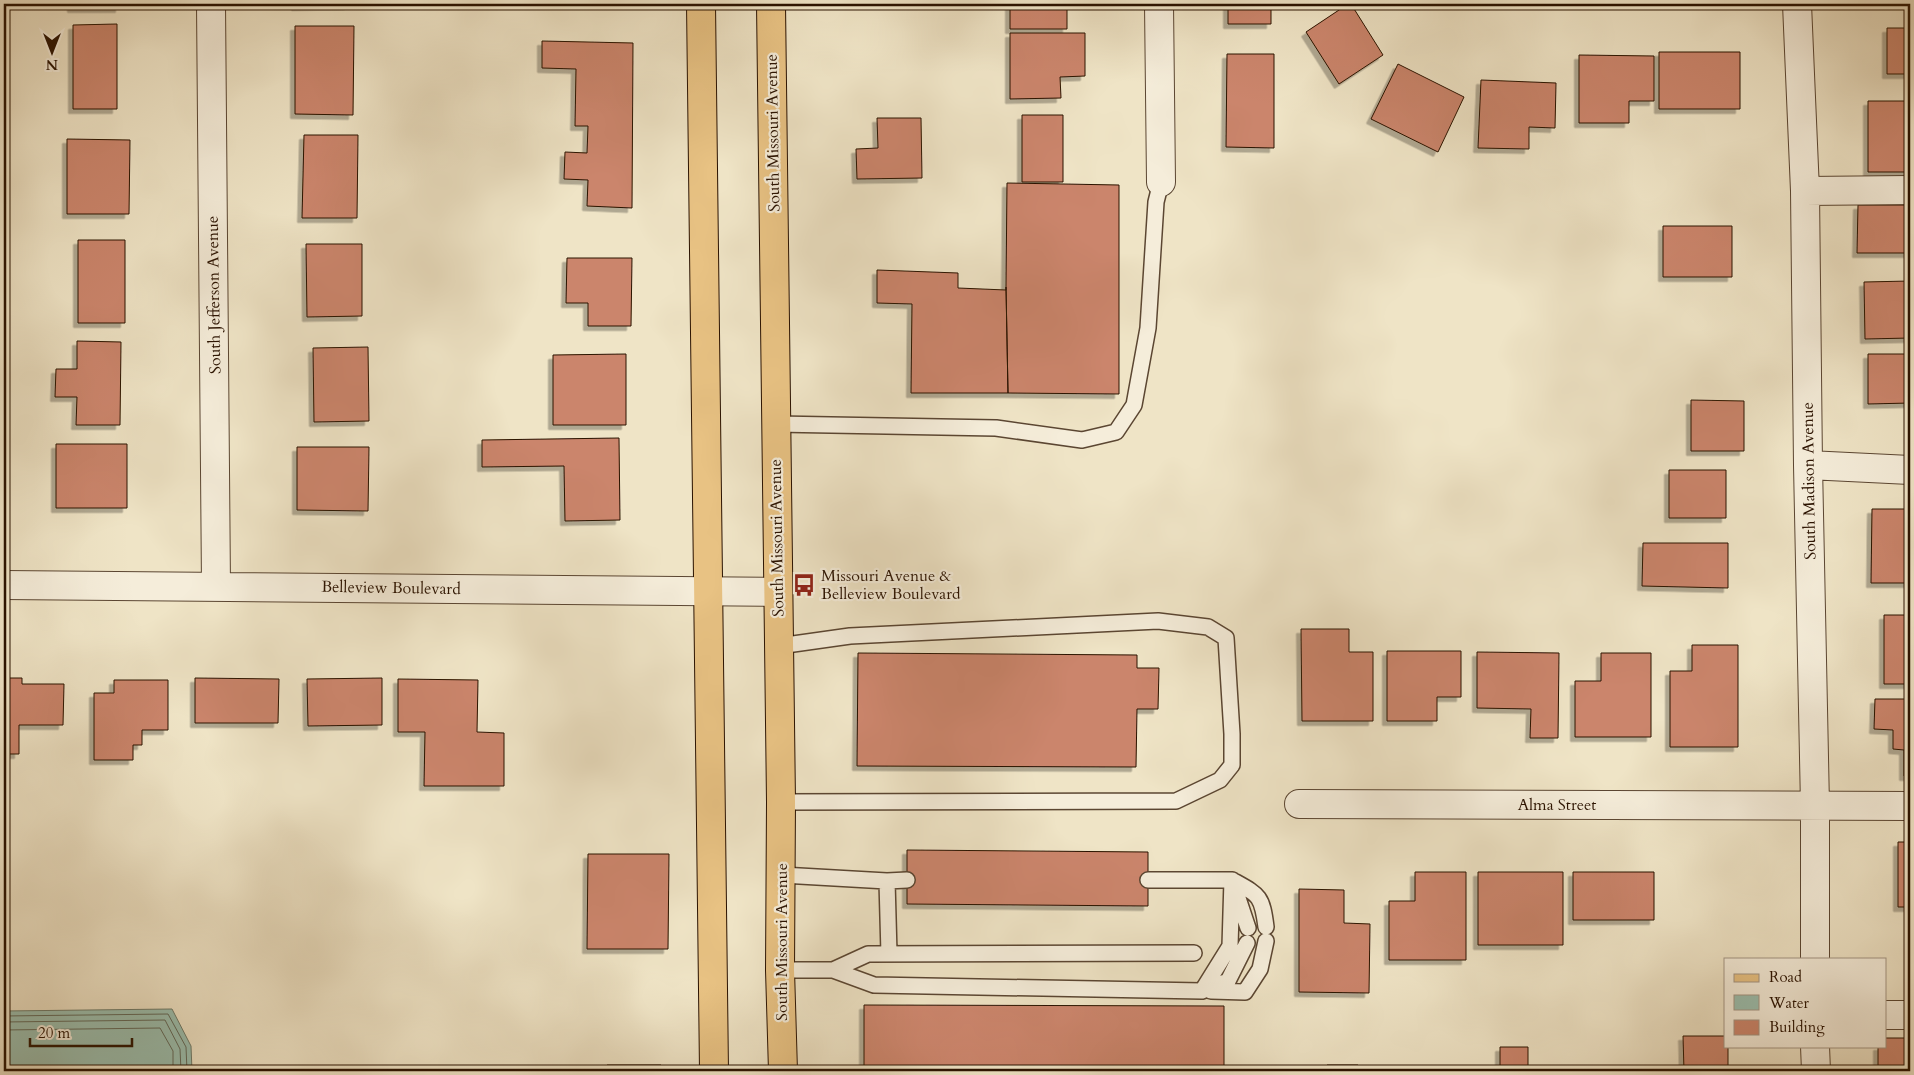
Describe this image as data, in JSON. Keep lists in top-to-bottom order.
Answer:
{
  "streets": {
    "main road": ["South Missouri Avenue"],
    "street": [
      "South Jefferson Avenue",
      "South Madison Avenue",
      "Belleview Boulevard",
      "Alma Street"
    ]
  },
  "crossings": [
    ["South Missouri Avenue", "Belleview Boulevard"],
    ["South Jefferson Avenue", "Belleview Boulevard"],
    ["South Madison Avenue", "Alma Street"]
  ],
  "places": {
    "bus stop": ["Missouri Avenue & Belleview Boulevard"]
  },
  "legend": ["Road", "Water", "Building"],
  "scale_bar": "20 m",
  "north": "bottom"
}
